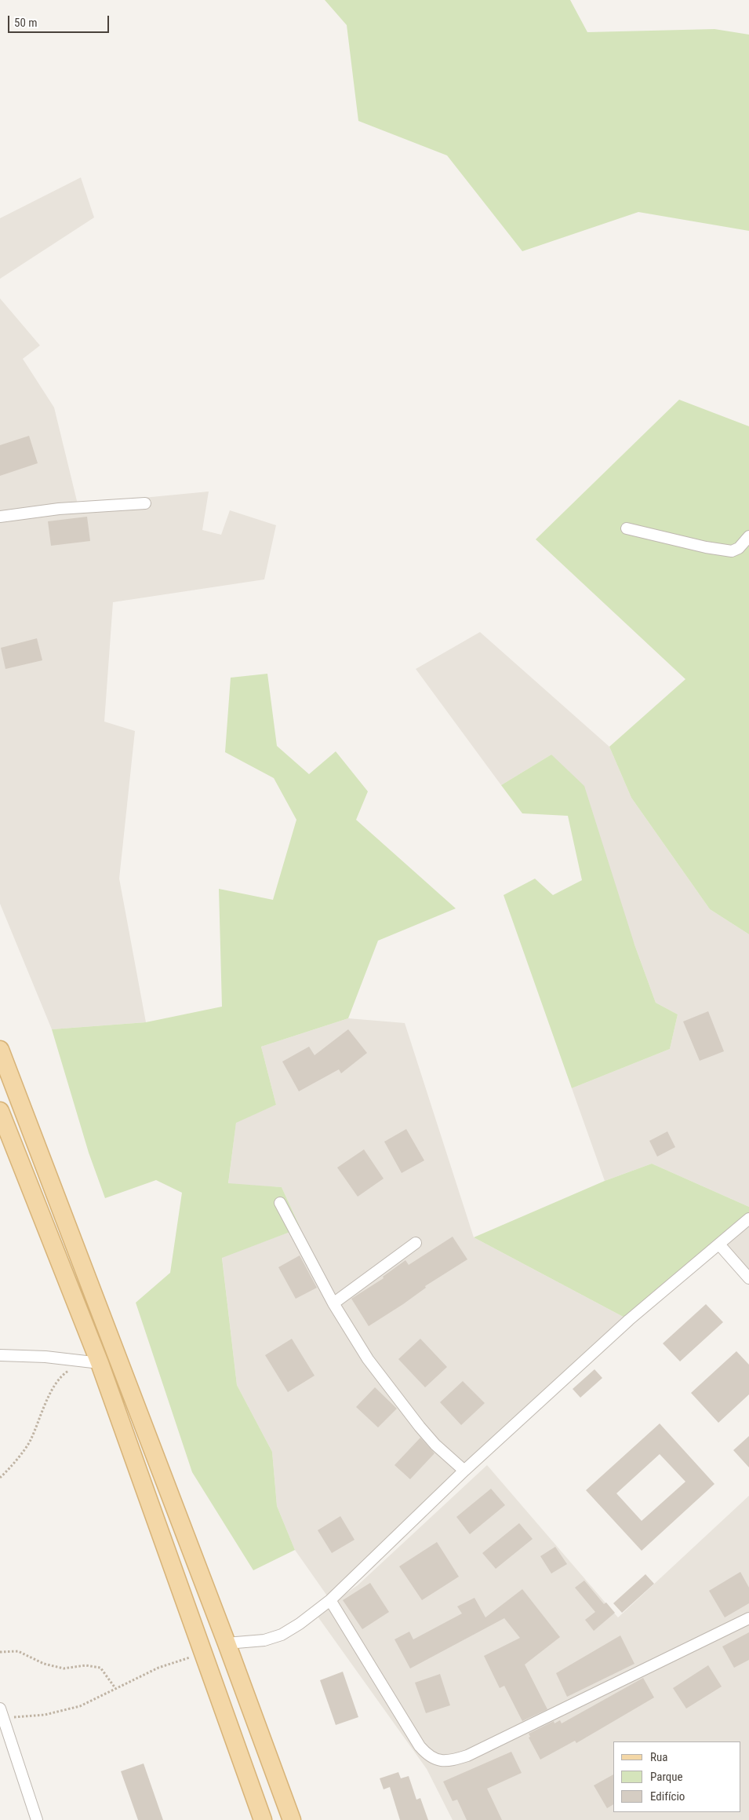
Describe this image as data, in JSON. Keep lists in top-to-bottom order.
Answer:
{
  "legend": ["Rua", "Parque", "Edifício"],
  "scale_bar": "50 m"
}
